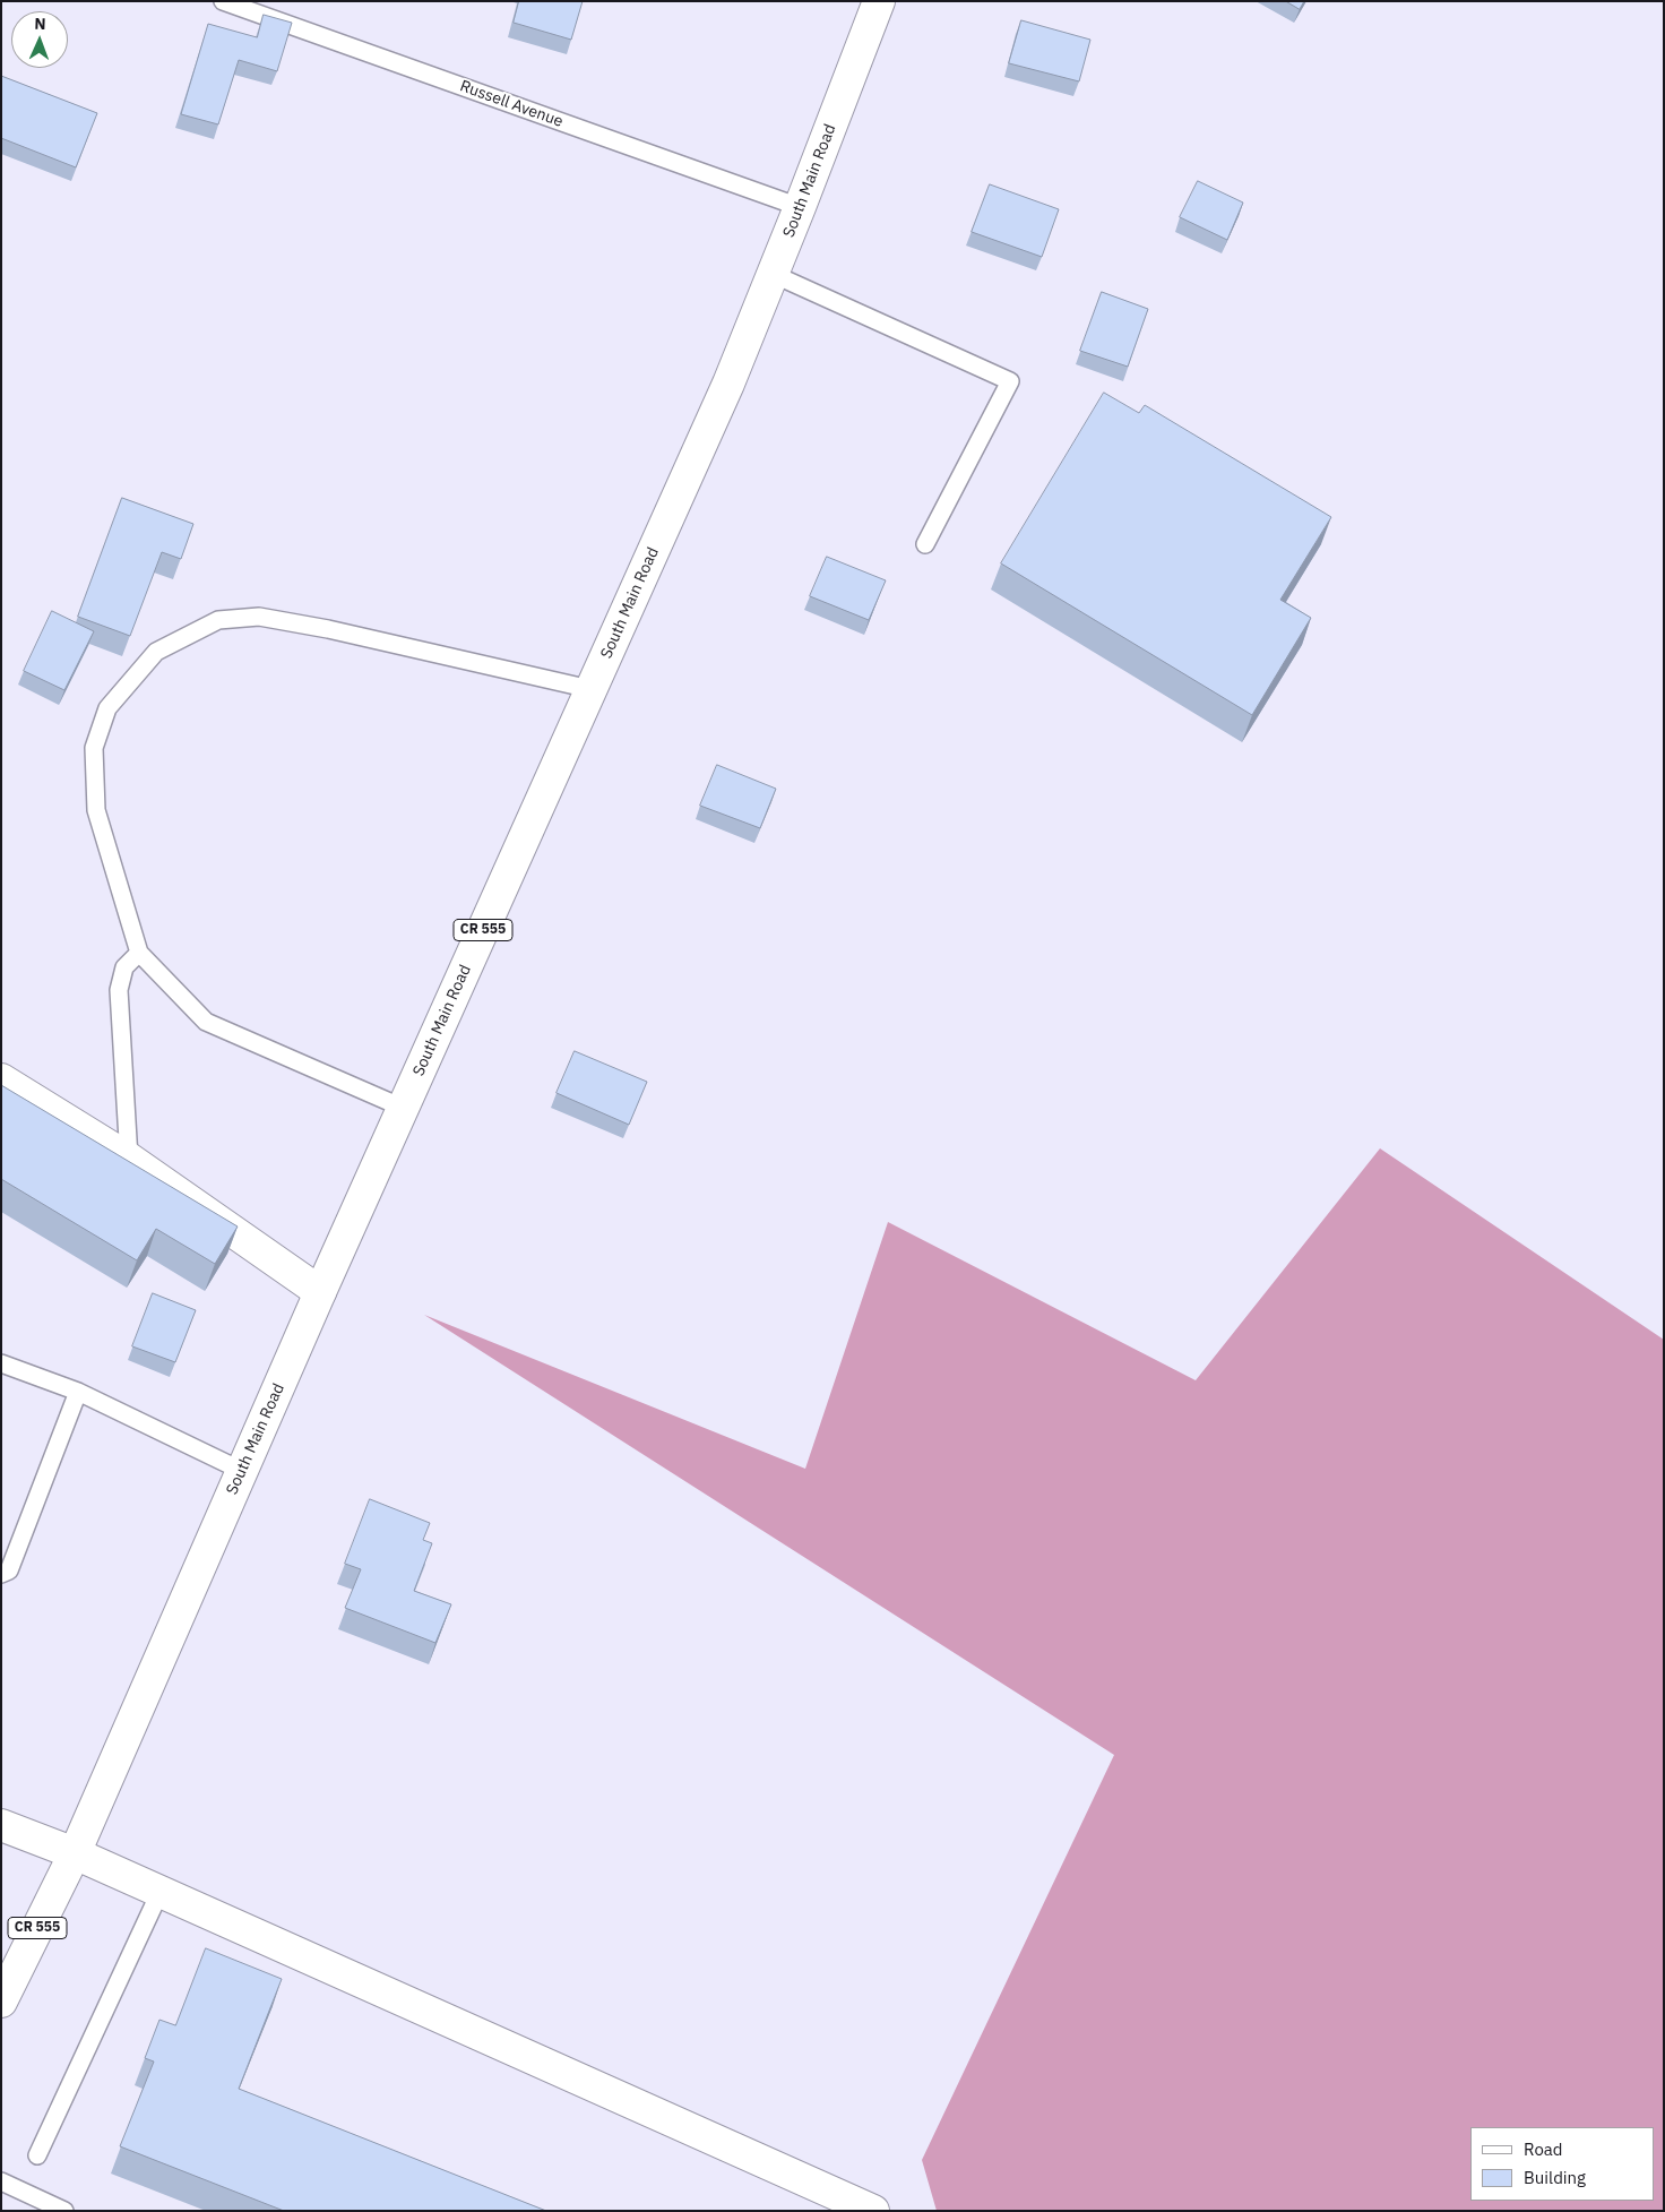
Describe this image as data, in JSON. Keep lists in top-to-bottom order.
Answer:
{
  "streets": {
    "main road": ["South Main Road", "CR 555"],
    "lane": ["Russell Avenue"]
  },
  "crossings": [
    ["Russell Avenue", "South Main Road"]
  ],
  "legend": ["Road", "Building"],
  "north": "top"
}
